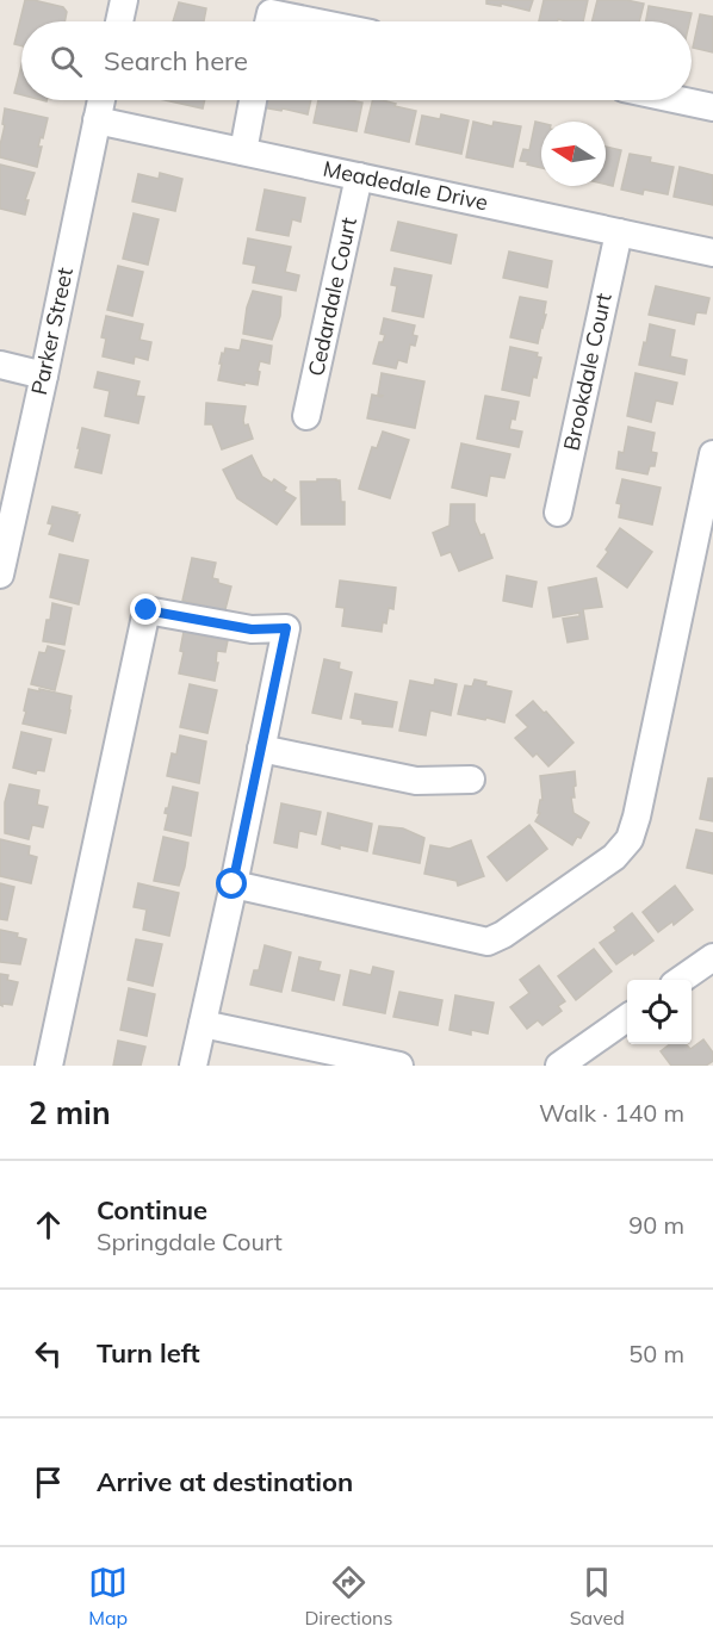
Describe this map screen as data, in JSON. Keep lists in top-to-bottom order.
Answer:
{
  "streets": {
    "street": [
      "Meadedale Drive",
      "Cedardale Court",
      "Parker Street",
      "Brookdale Court"
    ]
  },
  "crossings": [
    ["Meadedale Drive", "Cedardale Court"],
    ["Meadedale Drive", "Parker Street"],
    ["Meadedale Drive", "Brookdale Court"]
  ],
  "north": "left",
  "page": {
    "search": "Search here",
    "heading": ["2 min", "Walk · 140 m"],
    "list": [
      ["Continue", "Springdale Court", "90 m"],
      ["Turn left", "50 m"],
      "Arrive at destination"
    ],
    "nav": ["Map", "Directions", "Saved"]
  }
}
